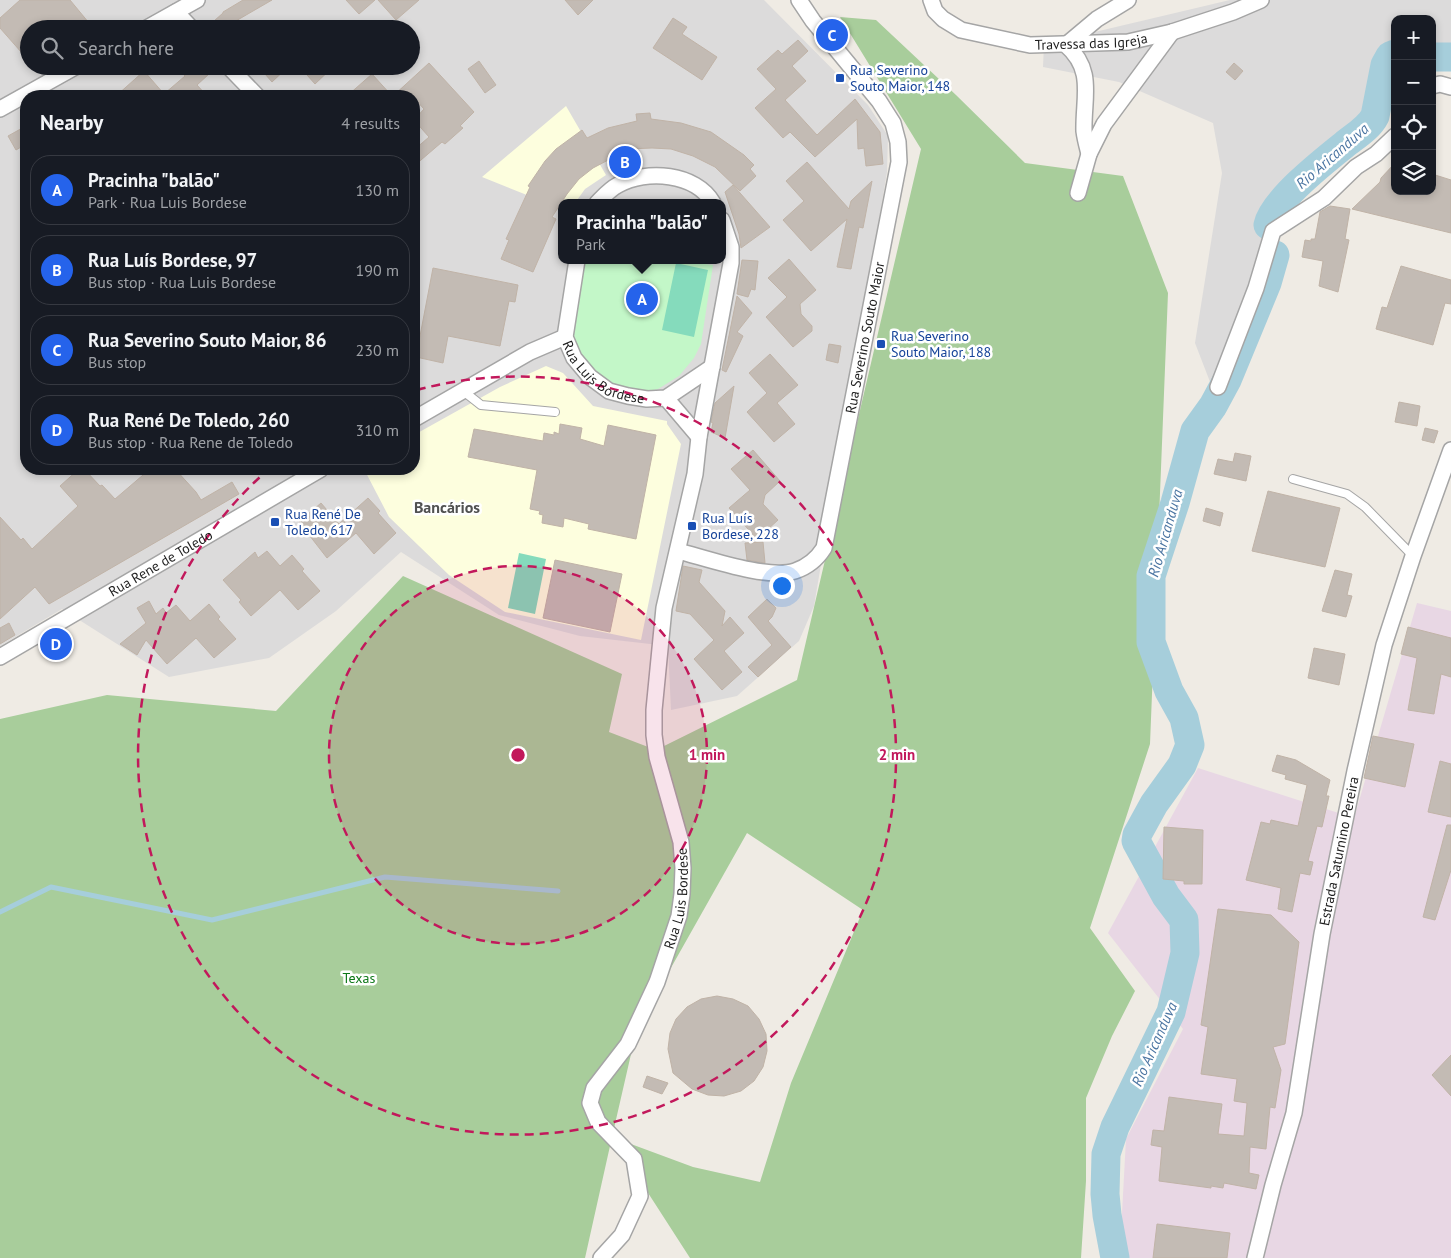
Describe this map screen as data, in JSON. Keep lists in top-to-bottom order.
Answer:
{
  "streets": {
    "street": [
      "Travessa das Igreja",
      "Rua Severino Souto Maior",
      "Rua Luis Bordese",
      "Rua Rene de Toledo",
      "Estrada Saturnino Pereira"
    ]
  },
  "crossings": [
    ["Rua Severino Souto Maior", "Rua Luis Bordese"]
  ],
  "districts": ["Bancários"],
  "water": ["Rio Aricanduva"],
  "parks": ["Texas"],
  "places": {
    "transit": [
      "Rua Severino Souto Maior, 148",
      "Rua Severino Souto Maior, 188",
      "Rua René De Toledo, 617",
      "Rua Luís Bordese, 228"
    ]
  },
  "page": {
    "map_buttons": ["+", "−"],
    "pins": [
      "C",
      "B",
      "A",
      "D"
    ],
    "search": "Search here",
    "heading": ["Nearby", "4 results"],
    "list": [
      {
        "mark": "A",
        "name": "Pracinha \"balão\"",
        "note": "Park · Rua Luis Bordese",
        "value": "130 m"
      },
      {
        "mark": "B",
        "name": "Rua Luís Bordese, 97",
        "note": "Bus stop · Rua Luis Bordese",
        "value": "190 m"
      },
      {
        "mark": "C",
        "name": "Rua Severino Souto Maior, 86",
        "note": "Bus stop",
        "value": "230 m"
      },
      {
        "mark": "D",
        "name": "Rua René De Toledo, 260",
        "note": "Bus stop · Rua Rene de Toledo",
        "value": "310 m"
      }
    ],
    "popup": ["Pracinha \"balão\"", "Park"]
  },
  "rings": ["1 min", "2 min"]
}
